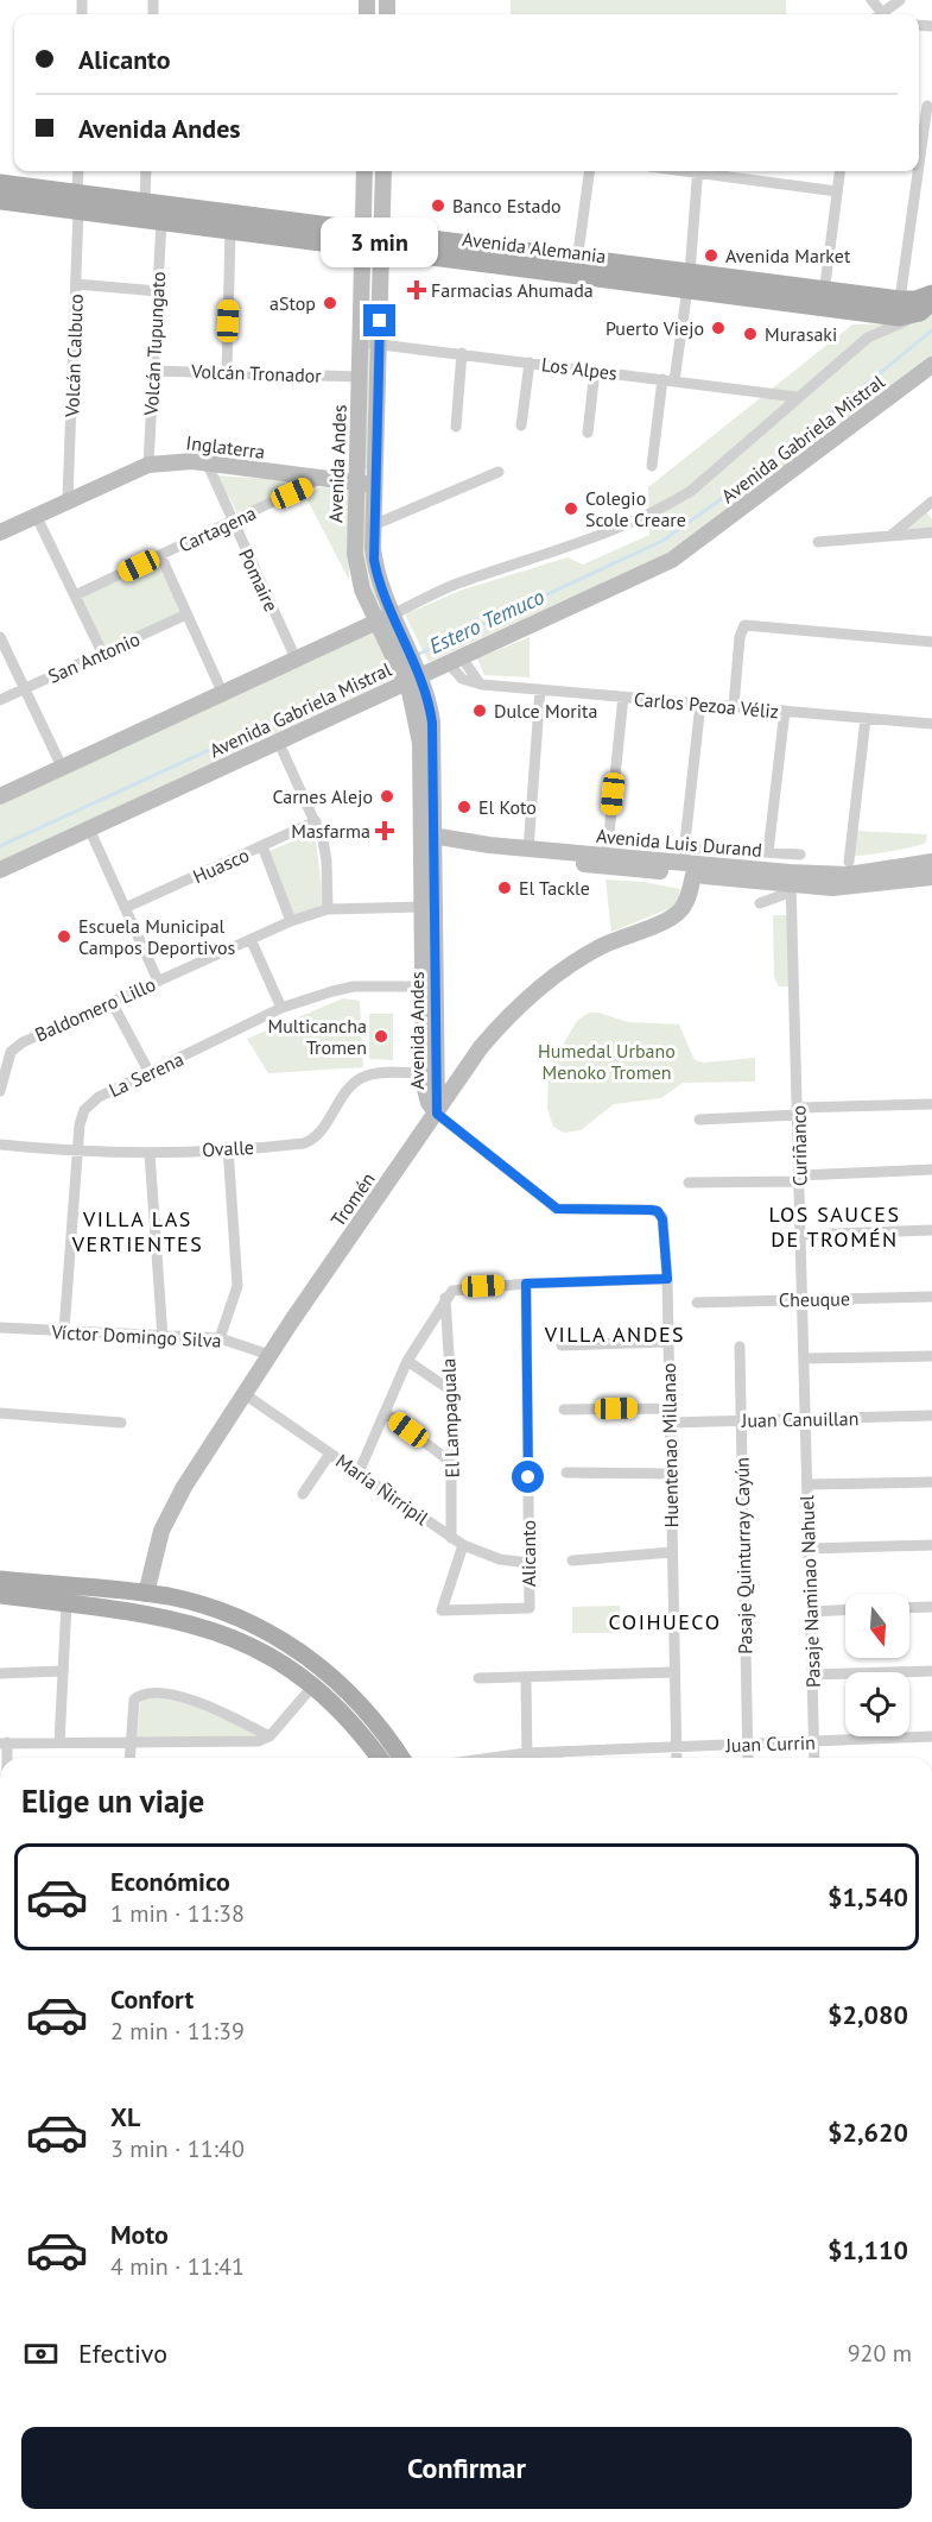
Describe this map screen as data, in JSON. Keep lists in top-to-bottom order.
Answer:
{
  "streets": {
    "main road": ["Avenida Alemania"],
    "street": [
      "Volcán Tupungato",
      "Volcán Calbuco",
      "Los Alpes",
      "Volcán Tronador",
      "Avenida Gabriela Mistral",
      "Inglaterra",
      "Avenida Andes",
      "Cartagena",
      "Pomaire",
      "San Antonio",
      "Carlos Pezoa Véliz",
      "Avenida Luis Durand",
      "Huasco",
      "Baldomero Lillo",
      "La Serena",
      "Curiñanco",
      "Ovalle",
      "Tromén",
      "Cheuque",
      "Víctor Domingo Silva",
      "El Lampaguala",
      "Juan Canuillan",
      "Huentenao Millanao",
      "María Ñirripil",
      "Alicanto",
      "Pasaje Quinturray Cayún",
      "Pasaje Naminao Nahuel",
      "Juan Currin"
    ]
  },
  "crossings": [
    ["Avenida Alemania", "Volcán Tupungato"],
    ["Avenida Alemania", "Volcán Calbuco"],
    ["Avenida Alemania", "Avenida Gabriela Mistral"],
    ["Avenida Alemania", "Avenida Andes"],
    ["Volcán Tupungato", "Volcán Tronador"],
    ["Volcán Tupungato", "Inglaterra"],
    ["Volcán Calbuco", "Inglaterra"],
    ["Los Alpes", "Avenida Gabriela Mistral"],
    ["Los Alpes", "Avenida Andes"],
    ["Volcán Tronador", "Avenida Andes"],
    ["Avenida Gabriela Mistral", "Avenida Andes"],
    ["Avenida Gabriela Mistral", "Pomaire"],
    ["Avenida Gabriela Mistral", "Carlos Pezoa Véliz"],
    ["Inglaterra", "Avenida Andes"],
    ["Inglaterra", "Cartagena"],
    ["Inglaterra", "Pomaire"],
    ["Avenida Andes", "Avenida Luis Durand"],
    ["Avenida Andes", "Baldomero Lillo"],
    ["Avenida Andes", "La Serena"],
    ["Avenida Andes", "Ovalle"],
    ["Avenida Andes", "Tromén"],
    ["Avenida Andes", "Huentenao Millanao"],
    ["Cartagena", "Pomaire"],
    ["Avenida Luis Durand", "Curiñanco"],
    ["Avenida Luis Durand", "Tromén"],
    ["La Serena", "Ovalle"],
    ["La Serena", "Víctor Domingo Silva"],
    ["Curiñanco", "Cheuque"],
    ["Curiñanco", "Juan Canuillan"],
    ["Curiñanco", "Pasaje Naminao Nahuel"],
    ["Tromén", "Víctor Domingo Silva"],
    ["Tromén", "Huentenao Millanao"],
    ["Tromén", "María Ñirripil"],
    ["El Lampaguala", "María Ñirripil"],
    ["Juan Canuillan", "Huentenao Millanao"],
    ["Juan Canuillan", "Pasaje Quinturray Cayún"],
    ["Juan Canuillan", "Pasaje Naminao Nahuel"],
    ["Huentenao Millanao", "Juan Currin"],
    ["María Ñirripil", "Alicanto"],
    ["Pasaje Quinturray Cayún", "Juan Currin"],
    ["Pasaje Naminao Nahuel", "Juan Currin"]
  ],
  "districts": [
    "LOS SAUCES DE TROMÉN",
    "VILLA LAS VERTIENTES",
    "VILLA ANDES",
    "COIHUECO"
  ],
  "water": ["Estero Temuco"],
  "parks": ["Humedal Urbano Menoko Tromen"],
  "places": {
    "other": [
      "Banco Estado",
      "Avenida Market",
      "aStop",
      "Puerto Viejo",
      "Murasaki",
      "Colegio Scole Creare",
      "Dulce Morita",
      "Carnes Alejo",
      "El Koto",
      "El Tackle",
      "Escuela Municipal Campos Deportivos",
      "Multicancha Tromen"
    ],
    "health": ["Farmacias Ahumada", "Masfarma"]
  },
  "north": "bottom",
  "page": {
    "banner": ["Alicanto", "Avenida Andes"],
    "bubble": "3 min",
    "heading": "Elige un viaje",
    "list": [
      {
        "name": "Económico",
        "note": "1 min · 11:38",
        "value": "$1,540"
      },
      {
        "name": "Confort",
        "note": "2 min · 11:39",
        "value": "$2,080"
      },
      {
        "name": "XL",
        "note": "3 min · 11:40",
        "value": "$2,620"
      },
      {
        "name": "Moto",
        "note": "4 min · 11:41",
        "value": "$1,110"
      }
    ],
    "pay": ["Efectivo", "920 m"],
    "buttons": "Confirmar"
  }
}
